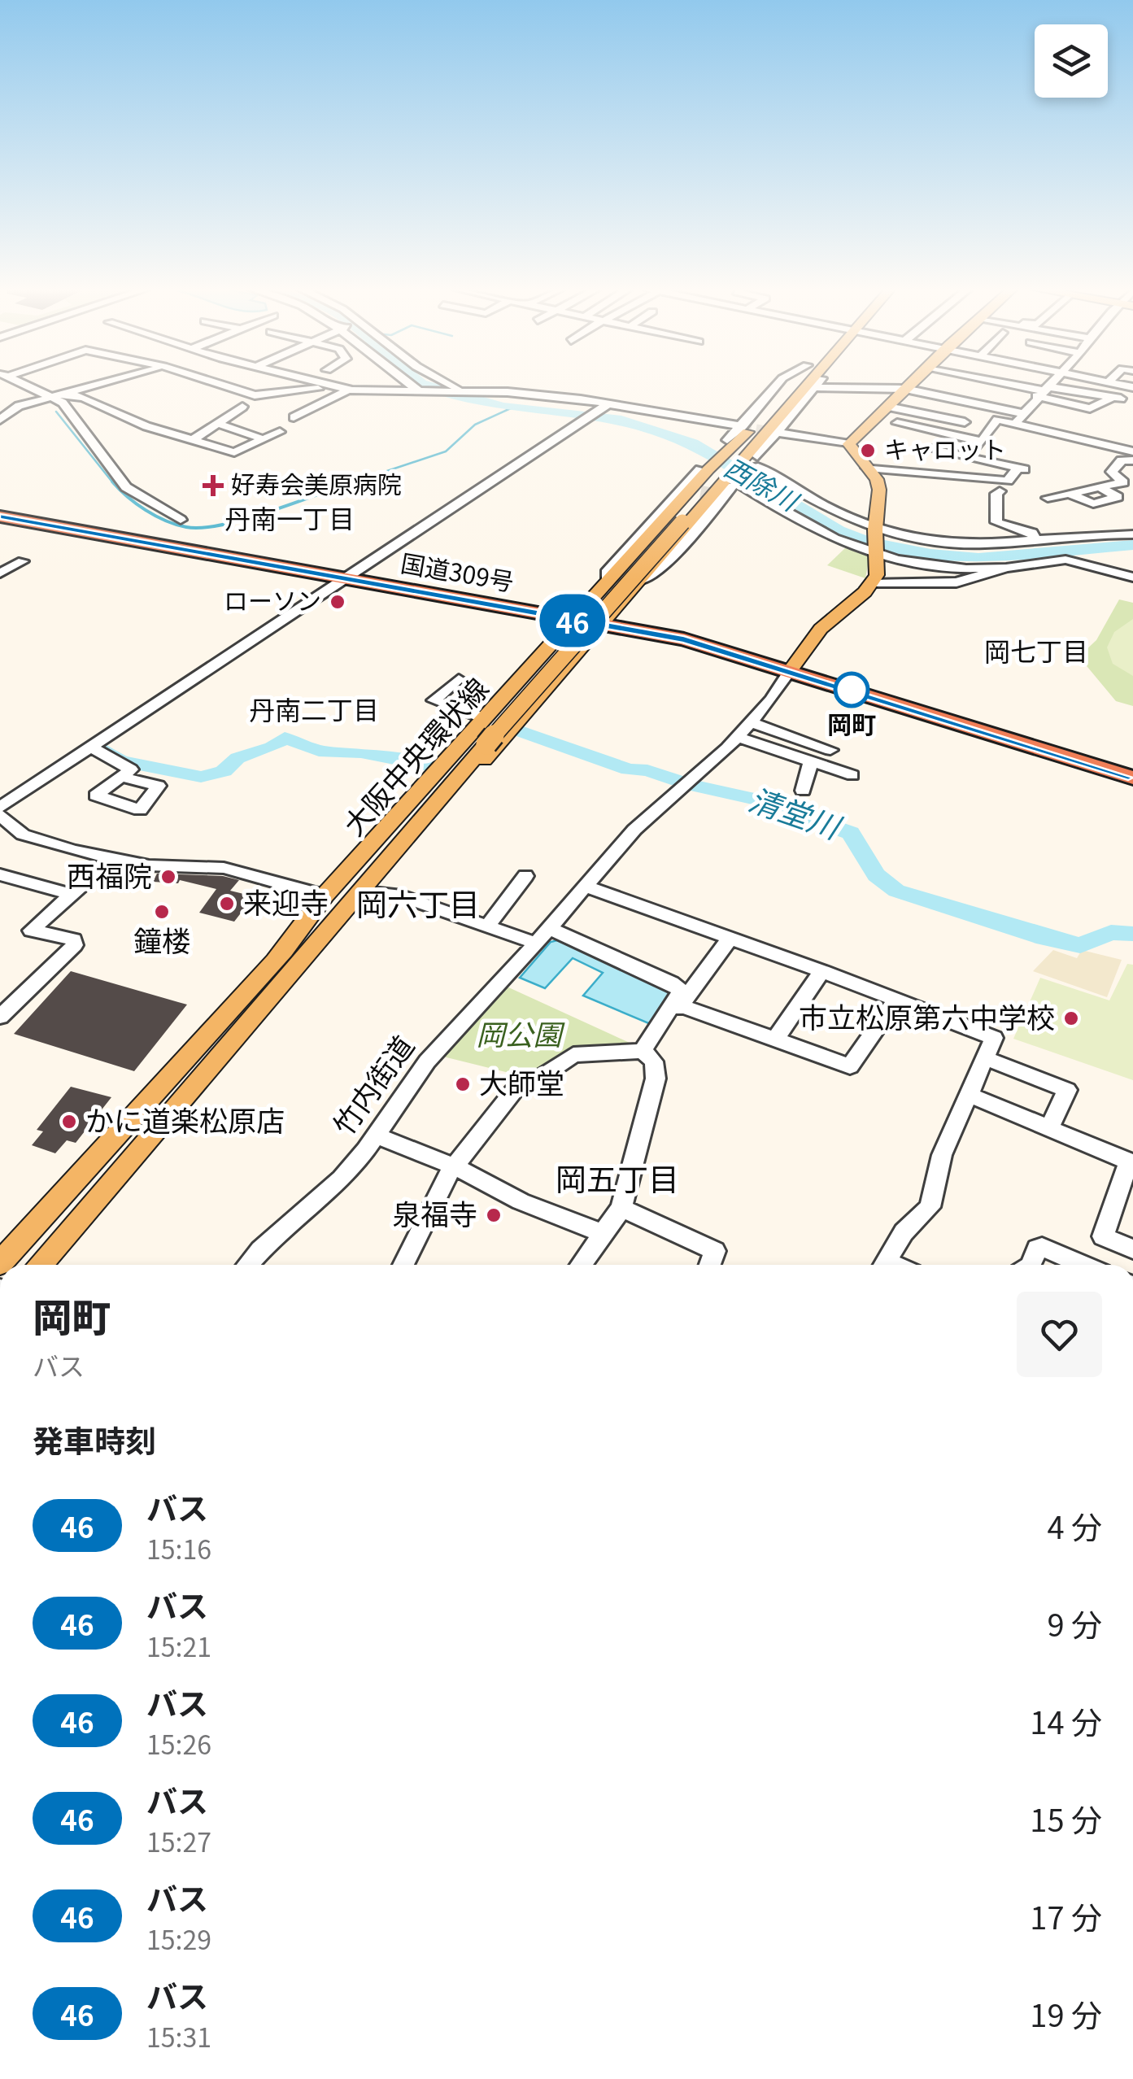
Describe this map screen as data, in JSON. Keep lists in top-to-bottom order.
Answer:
{
  "streets": {
    "highway": ["国道309号"],
    "main road": ["大阪中央環状線"],
    "street": ["竹内街道"]
  },
  "districts": [
    "丹南一丁目",
    "岡七丁目",
    "丹南二丁目",
    "岡六丁目",
    "岡五丁目"
  ],
  "water": ["西除川", "清堂川"],
  "parks": ["岡公園"],
  "places": {
    "other": [
      "キャロット",
      "ローソン",
      "岡町",
      "西福院",
      "来迎寺",
      "鐘楼",
      "市立松原第六中学校",
      "大師堂",
      "かに道楽松原店",
      "泉福寺"
    ],
    "health": ["好寿会美原病院"]
  },
  "lines": ["bus line 46"],
  "page": {
    "on_map": "46",
    "heading": [
      ["岡町", "バス"],
      "発車時刻"
    ],
    "list": [
      {
        "mark": "46",
        "name": "バス",
        "note": "15:16",
        "value": "4 分"
      },
      {
        "mark": "46",
        "name": "バス",
        "note": "15:21",
        "value": "9 分"
      },
      {
        "mark": "46",
        "name": "バス",
        "note": "15:26",
        "value": "14 分"
      },
      {
        "mark": "46",
        "name": "バス",
        "note": "15:27",
        "value": "15 分"
      },
      {
        "mark": "46",
        "name": "バス",
        "note": "15:29",
        "value": "17 分"
      },
      {
        "mark": "46",
        "name": "バス",
        "note": "15:31",
        "value": "19 分"
      }
    ]
  }
}
